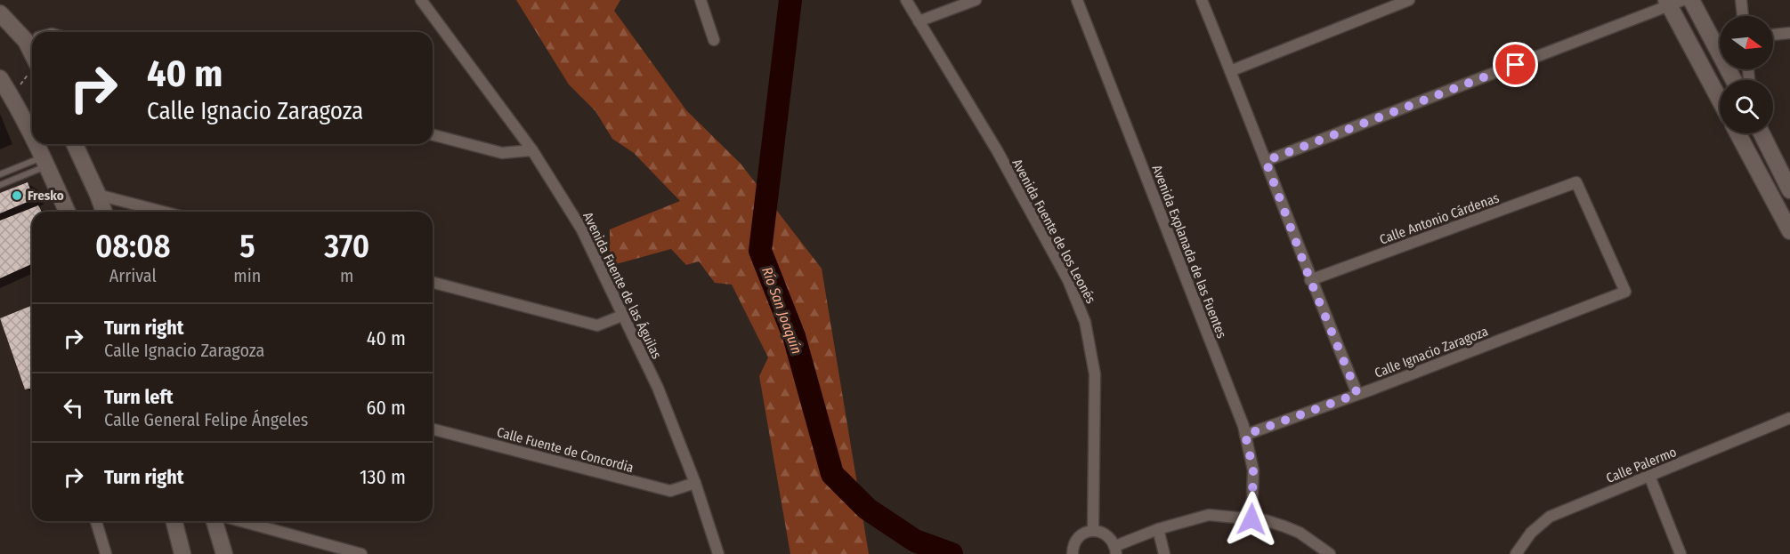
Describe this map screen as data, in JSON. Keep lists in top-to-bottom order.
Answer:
{
  "streets": {
    "street": [
      "Calle Antonio Cárdenas",
      "Avenida Fuente de los Leonés",
      "Avenida Explanada de las Fuentes",
      "Avenida Fuente de las Águilas",
      "Calle Ignacio Zaragoza",
      "Calle Fuente de Concordia",
      "Calle Palermo"
    ]
  },
  "crossings": [
    ["Calle Antonio Cárdenas", "Calle Ignacio Zaragoza"],
    ["Avenida Explanada de las Fuentes", "Calle Ignacio Zaragoza"],
    ["Avenida Fuente de las Águilas", "Calle Fuente de Concordia"]
  ],
  "water": ["Río San Joaquín"],
  "places": ["Fresko"],
  "north": "right",
  "page": {
    "turn": ["40 m", "Calle Ignacio Zaragoza"],
    "eta": [
      "08:08",
      "Arrival",
      "5",
      "min",
      "370",
      "m"
    ],
    "list": [
      {
        "name": "Turn right",
        "note": "Calle Ignacio Zaragoza",
        "value": "40 m"
      },
      {
        "name": "Turn left",
        "note": "Calle General Felipe Ángeles",
        "value": "60 m"
      },
      {
        "name": "Turn right",
        "value": "130 m"
      }
    ]
  }
}
